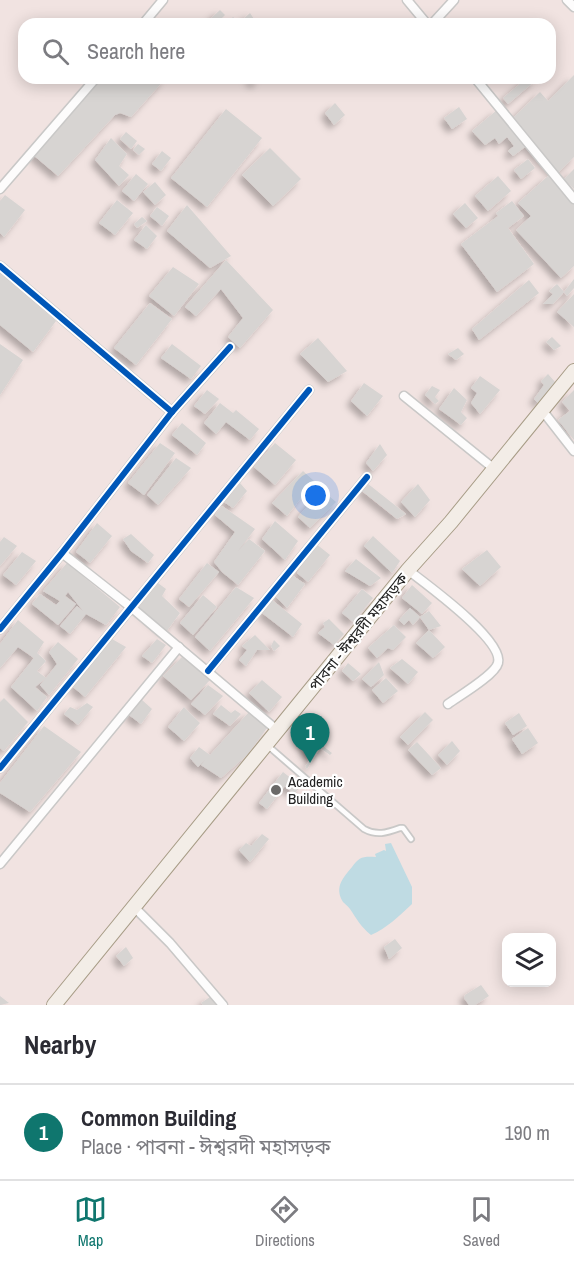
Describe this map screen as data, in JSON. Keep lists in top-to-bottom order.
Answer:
{
  "streets": {
    "main road": ["পাবনা - ঈশ্বরদী মহাসড়ক"]
  },
  "places": ["Academic Building"],
  "page": {
    "search": "Search here",
    "pins": "1",
    "heading": "Nearby",
    "list": [
      {
        "mark": "1",
        "name": "Common Building",
        "note": "Place · পাবনা - ঈশ্বরদী মহাসড়ক",
        "value": "190 m"
      }
    ],
    "nav": ["Map", "Directions", "Saved"]
  }
}
